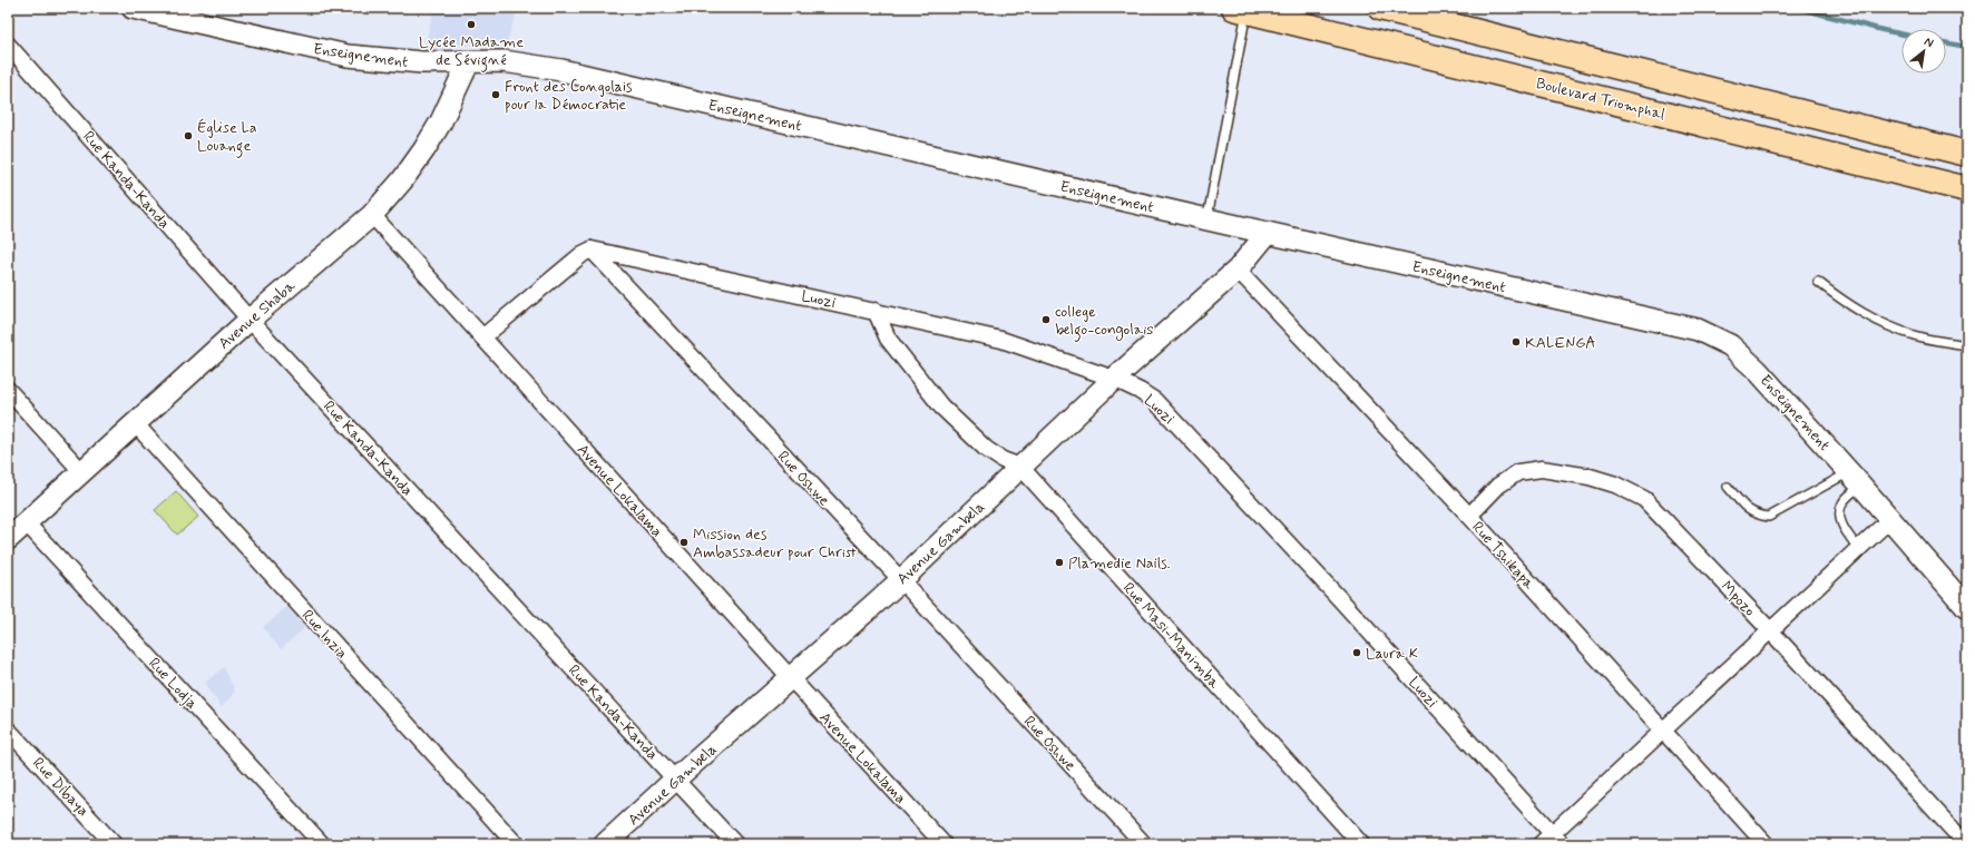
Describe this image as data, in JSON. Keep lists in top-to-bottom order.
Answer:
{
  "streets": {
    "highway": ["Boulevard Triomphal"],
    "street": [
      "Enseignement",
      "Rue Kanda-Kanda",
      "Luozi",
      "Avenue Shaba",
      "Rue Oshwe",
      "Avenue Lokalama",
      "Avenue Gambela",
      "Rue Tshikapa",
      "Mpozo",
      "Rue Inzia",
      "Rue Masi-Manimba",
      "Rue Lodja",
      "Rue Dibaya"
    ]
  },
  "crossings": [
    ["Enseignement", "Avenue Shaba"],
    ["Enseignement", "Avenue Gambela"],
    ["Rue Kanda-Kanda", "Avenue Shaba"],
    ["Rue Kanda-Kanda", "Avenue Gambela"],
    ["Luozi", "Rue Oshwe"],
    ["Luozi", "Avenue Gambela"],
    ["Luozi", "Rue Masi-Manimba"],
    ["Avenue Shaba", "Avenue Lokalama"],
    ["Avenue Shaba", "Rue Inzia"],
    ["Avenue Shaba", "Rue Lodja"],
    ["Rue Oshwe", "Avenue Gambela"],
    ["Avenue Lokalama", "Avenue Gambela"],
    ["Avenue Gambela", "Rue Tshikapa"],
    ["Avenue Gambela", "Rue Masi-Manimba"],
    ["Rue Tshikapa", "Mpozo"]
  ],
  "places": [
    "Lycée Madame de Sévigné",
    "Front des Congolais pour la Démocratie",
    "Église La Louange",
    "college belgo-congolais",
    "KALENGA",
    "Mission des Ambassadeur pour Christ",
    "Plamedie Nails.",
    "Laura K"
  ],
  "north": "top right"
}
